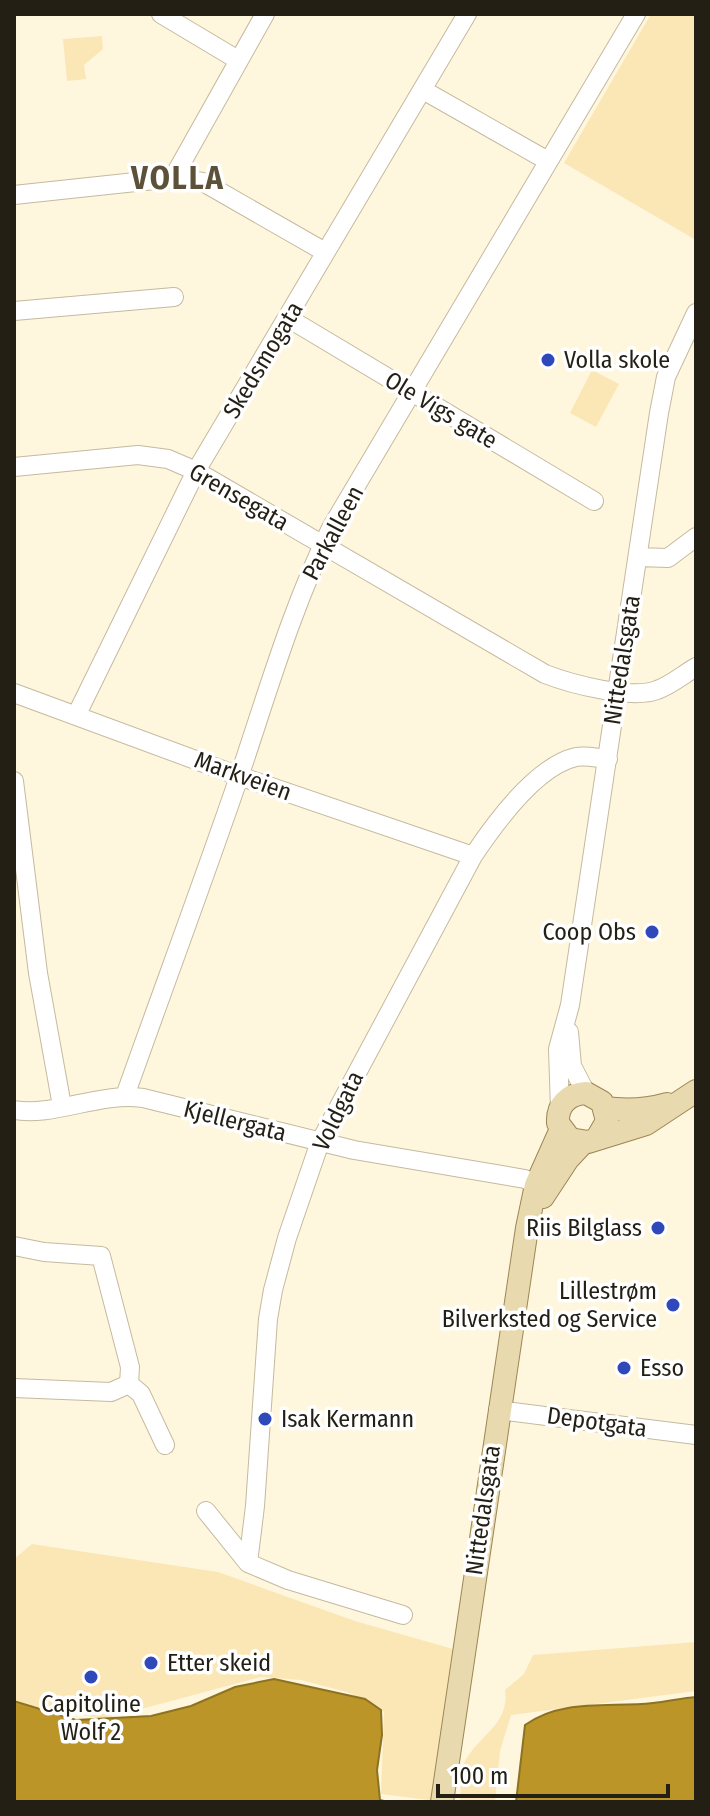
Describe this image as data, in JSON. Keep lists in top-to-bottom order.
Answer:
{
  "streets": {
    "main road": ["Nittedalsgata"],
    "street": [
      "Skedsmogata",
      "Ole Vigs gate",
      "Grensegata",
      "Parkalleen",
      "Markveien",
      "Voldgata",
      "Kjellergata",
      "Depotgata"
    ]
  },
  "crossings": [
    ["Skedsmogata", "Ole Vigs gate"],
    ["Skedsmogata", "Grensegata"],
    ["Skedsmogata", "Markveien"],
    ["Ole Vigs gate", "Parkalleen"],
    ["Grensegata", "Parkalleen"],
    ["Grensegata", "Nittedalsgata"],
    ["Parkalleen", "Markveien"],
    ["Parkalleen", "Kjellergata"],
    ["Nittedalsgata", "Voldgata"],
    ["Nittedalsgata", "Kjellergata"],
    ["Nittedalsgata", "Depotgata"],
    ["Markveien", "Voldgata"],
    ["Voldgata", "Kjellergata"]
  ],
  "districts": ["VOLLA"],
  "places": [
    "Volla skole",
    "Coop Obs",
    "Riis Bilglass",
    "Lillestrøm Bilverksted og Service",
    "Esso",
    "Isak Kermann",
    "Etter skeid",
    "Capitoline Wolf 2"
  ],
  "scale_bar": "100 m"
}
